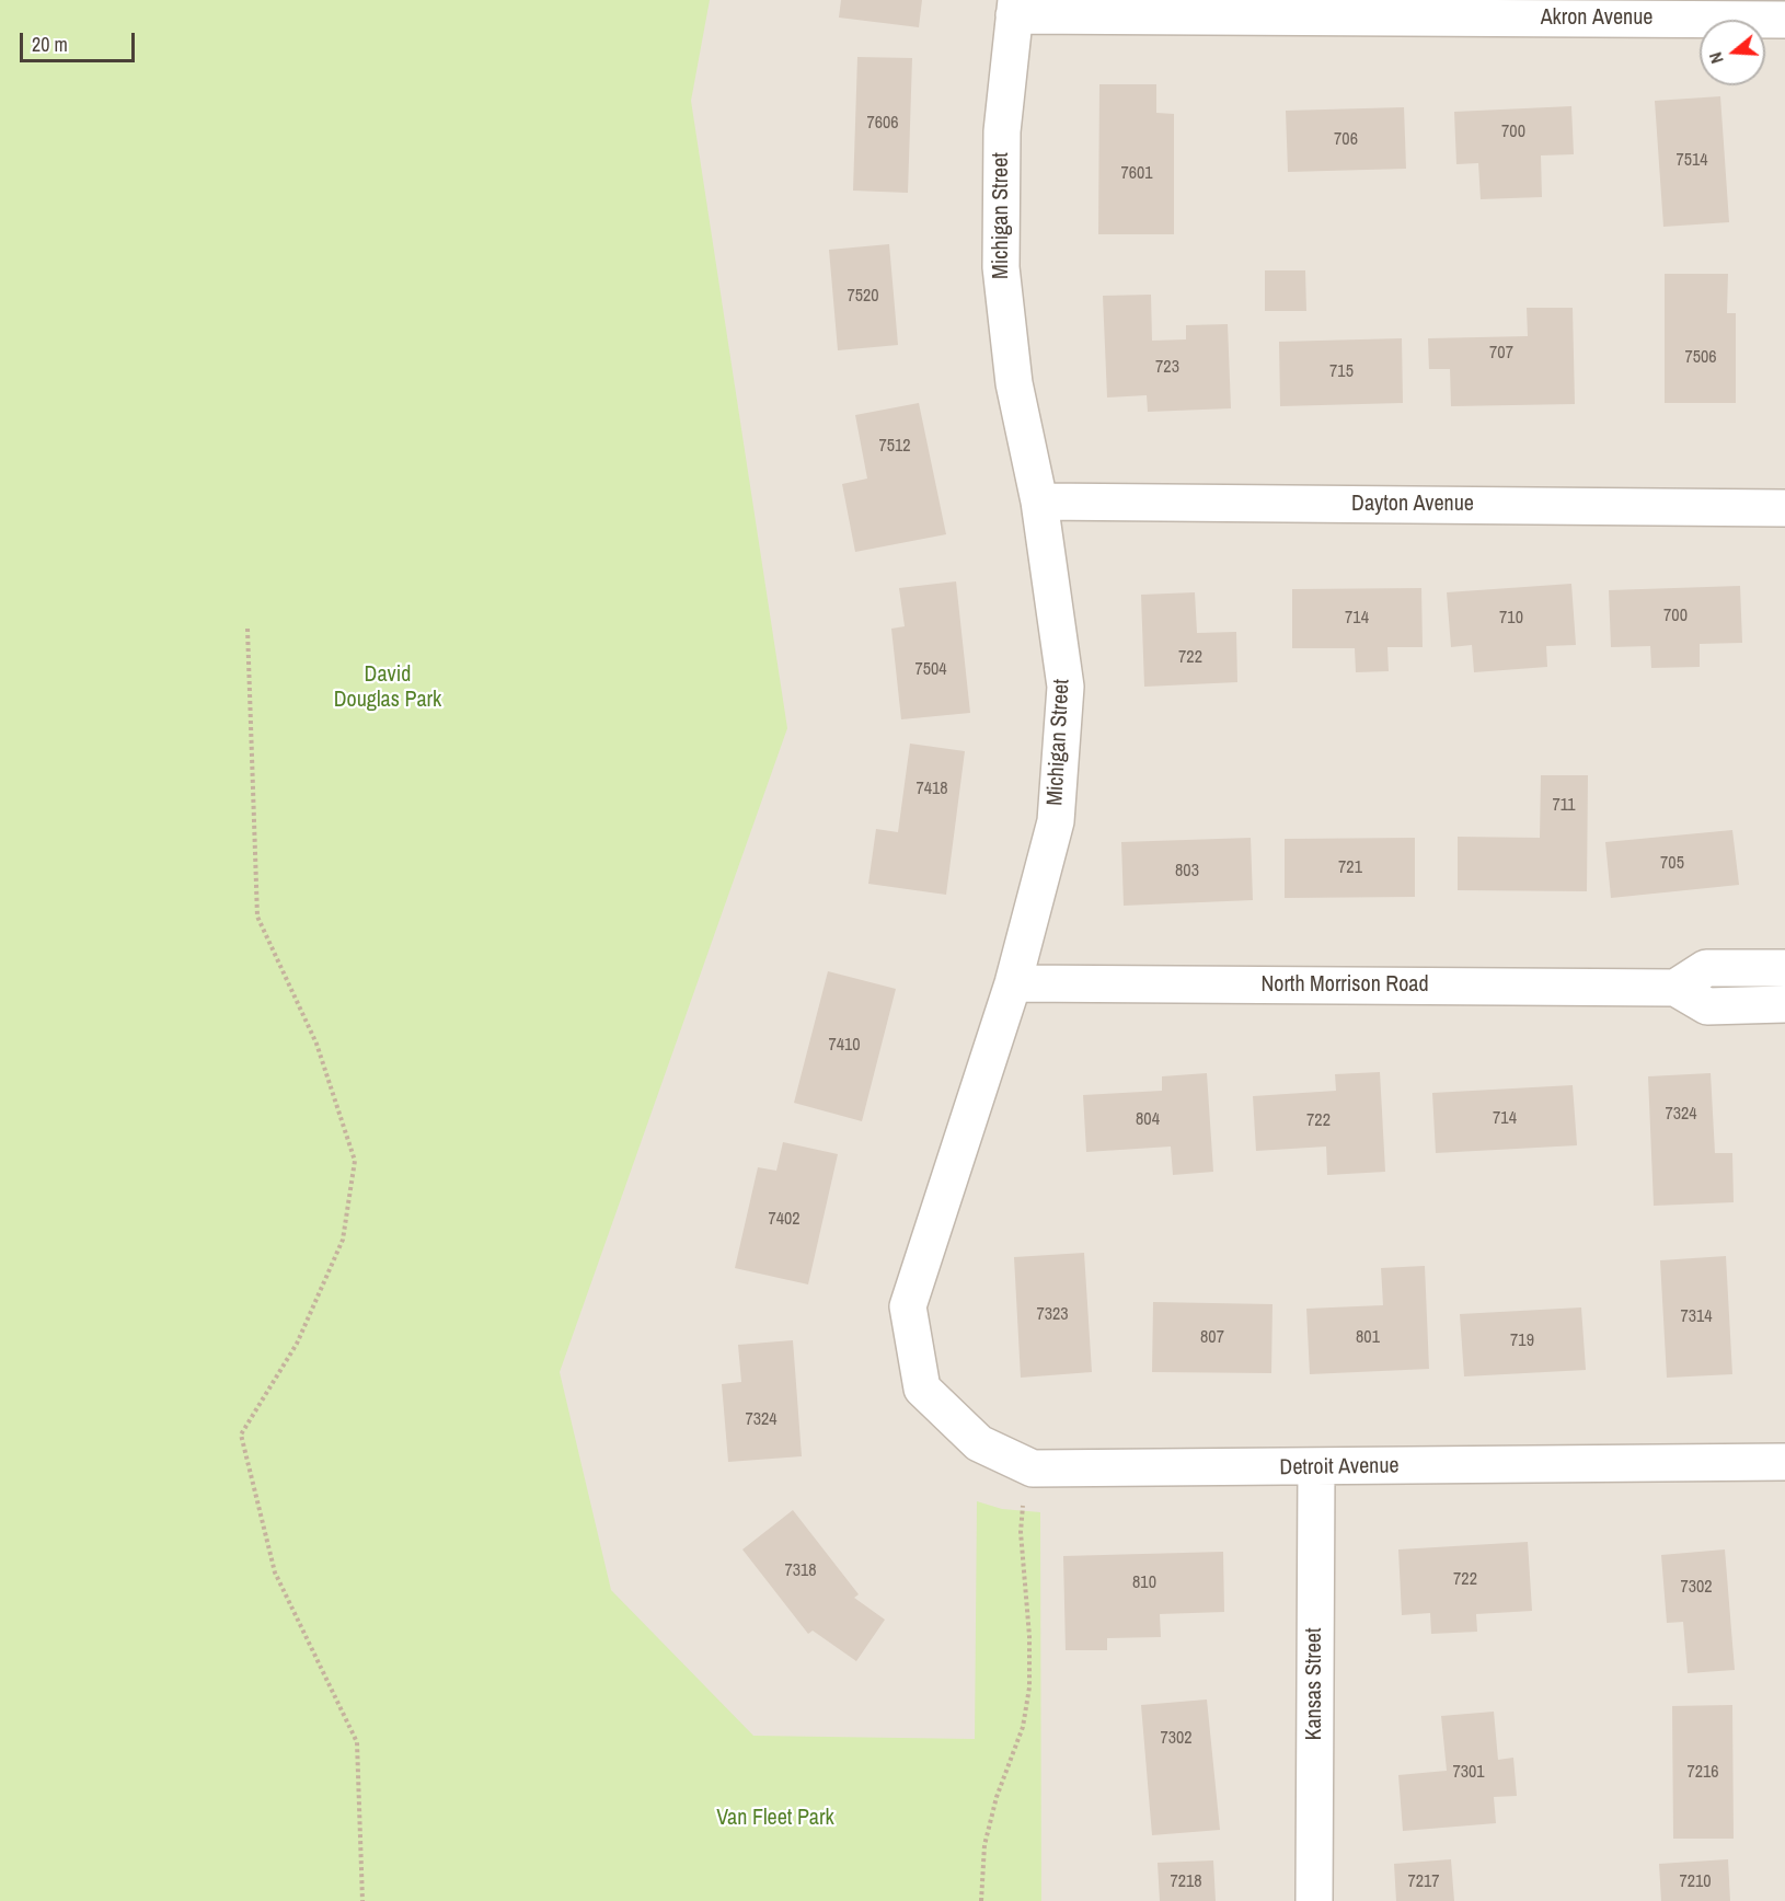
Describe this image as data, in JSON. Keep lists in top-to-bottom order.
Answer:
{
  "streets": {
    "street": [
      "Akron Avenue",
      "Michigan Street",
      "Dayton Avenue",
      "North Morrison Road",
      "Detroit Avenue",
      "Kansas Street"
    ]
  },
  "crossings": [
    ["Akron Avenue", "Michigan Street"],
    ["Michigan Street", "Dayton Avenue"],
    ["Michigan Street", "North Morrison Road"],
    ["Michigan Street", "Detroit Avenue"],
    ["Detroit Avenue", "Kansas Street"]
  ],
  "parks": ["David Douglas Park", "Van Fleet Park"],
  "house_numbers": [
    "7606",
    "700",
    "706",
    "7514",
    "7601",
    "7520",
    "707",
    "7506",
    "723",
    "715",
    "7512",
    "700",
    "714",
    "710",
    "722",
    "7504",
    "7418",
    "711",
    "705",
    "721",
    "803",
    "7410",
    "7324",
    "714",
    "804",
    "722",
    "7402",
    "7323",
    "7314",
    "807",
    "801",
    "719",
    "7324",
    "7318",
    "722",
    "810",
    "7302",
    "7302",
    "7301",
    "7216",
    "7218",
    "7217",
    "7210"
  ],
  "scale_bar": "20 m",
  "north": "left"
}
